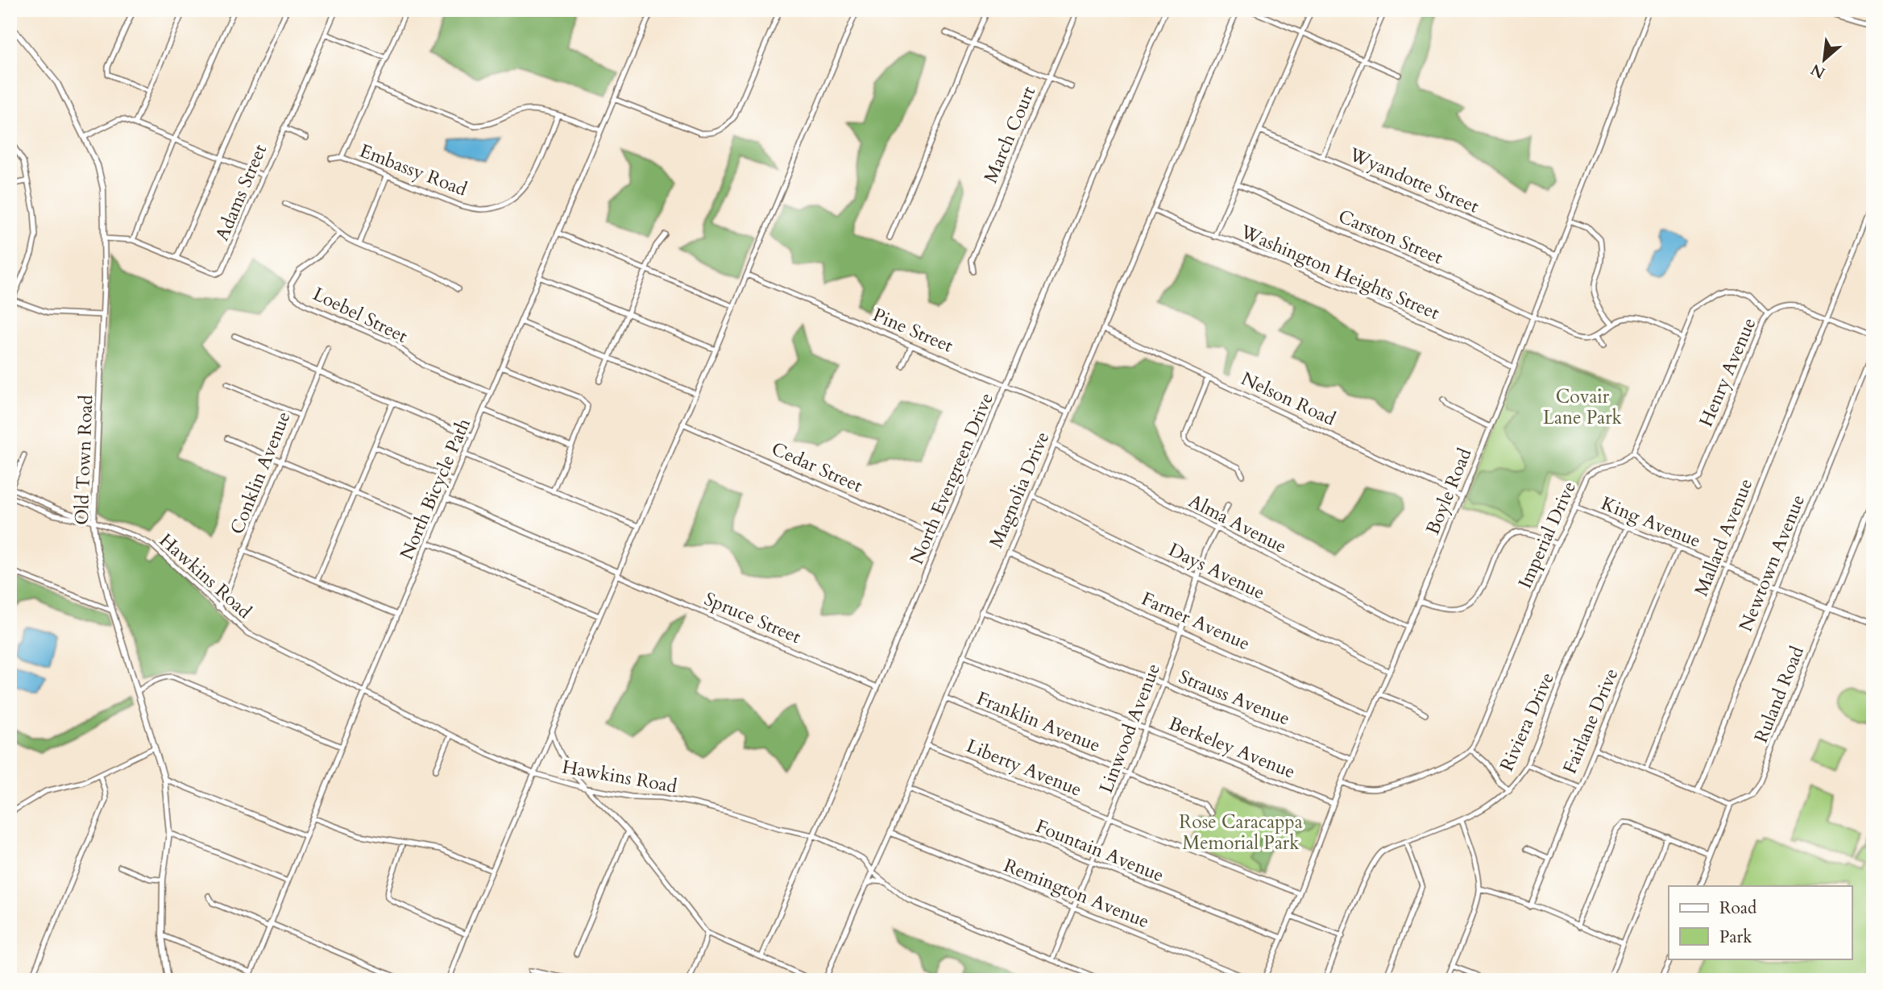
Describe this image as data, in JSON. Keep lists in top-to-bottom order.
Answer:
{
  "streets": {
    "main road": ["Old Town Road"],
    "street": [
      "March Court",
      "Embassy Road",
      "Wyandotte Street",
      "Adams Street",
      "Carston Street",
      "Washington Heights Street",
      "Loebel Street",
      "Pine Street",
      "Henry Avenue",
      "Nelson Road",
      "Cedar Street",
      "Conklin Avenue",
      "North Evergreen Drive",
      "North Bicycle Path",
      "Magnolia Drive",
      "Boyle Road",
      "King Avenue",
      "Alma Avenue",
      "Imperial Drive",
      "Mallard Avenue",
      "Newtown Avenue",
      "Days Avenue",
      "Hawkins Road",
      "Spruce Street",
      "Farner Avenue",
      "Ruland Road",
      "Strauss Avenue",
      "Fairlane Drive",
      "Franklin Avenue",
      "Riviera Drive",
      "Linwood Avenue",
      "Berkeley Avenue",
      "Liberty Avenue",
      "Fountain Avenue",
      "Remington Avenue"
    ]
  },
  "crossings": [
    ["Wyandotte Street", "Boyle Road"],
    ["Adams Street", "Old Town Road"],
    ["Carston Street", "Boyle Road"],
    ["Washington Heights Street", "Magnolia Drive"],
    ["Washington Heights Street", "Boyle Road"],
    ["Loebel Street", "North Bicycle Path"],
    ["Pine Street", "North Evergreen Drive"],
    ["Pine Street", "Magnolia Drive"],
    ["Henry Avenue", "Mallard Avenue"],
    ["Nelson Road", "Magnolia Drive"],
    ["Nelson Road", "Boyle Road"],
    ["Old Town Road", "Hawkins Road"],
    ["Cedar Street", "North Evergreen Drive"],
    ["Conklin Avenue", "Hawkins Road"],
    ["North Evergreen Drive", "Hawkins Road"],
    ["North Evergreen Drive", "Spruce Street"],
    ["North Bicycle Path", "Hawkins Road"],
    ["North Bicycle Path", "Spruce Street"],
    ["Magnolia Drive", "Alma Avenue"],
    ["Magnolia Drive", "Days Avenue"],
    ["Magnolia Drive", "Hawkins Road"],
    ["Magnolia Drive", "Farner Avenue"],
    ["Magnolia Drive", "Strauss Avenue"],
    ["Magnolia Drive", "Franklin Avenue"],
    ["Magnolia Drive", "Berkeley Avenue"],
    ["Magnolia Drive", "Liberty Avenue"],
    ["Magnolia Drive", "Fountain Avenue"],
    ["Magnolia Drive", "Remington Avenue"],
    ["Boyle Road", "Alma Avenue"],
    ["Boyle Road", "Imperial Drive"],
    ["Boyle Road", "Days Avenue"],
    ["Boyle Road", "Farner Avenue"],
    ["Boyle Road", "Strauss Avenue"],
    ["Boyle Road", "Berkeley Avenue"],
    ["Boyle Road", "Liberty Avenue"],
    ["Boyle Road", "Fountain Avenue"],
    ["King Avenue", "Imperial Drive"],
    ["King Avenue", "Mallard Avenue"],
    ["King Avenue", "Newtown Avenue"],
    ["King Avenue", "Ruland Road"],
    ["King Avenue", "Fairlane Drive"],
    ["King Avenue", "Riviera Drive"],
    ["Alma Avenue", "Linwood Avenue"],
    ["Days Avenue", "Linwood Avenue"],
    ["Hawkins Road", "Linwood Avenue"],
    ["Farner Avenue", "Linwood Avenue"],
    ["Strauss Avenue", "Linwood Avenue"],
    ["Franklin Avenue", "Linwood Avenue"],
    ["Linwood Avenue", "Berkeley Avenue"],
    ["Linwood Avenue", "Liberty Avenue"],
    ["Linwood Avenue", "Fountain Avenue"],
    ["Linwood Avenue", "Remington Avenue"]
  ],
  "parks": ["Covair Lane Park", "Rose Caracappa Memorial Park"],
  "legend": ["Road", "Park"],
  "north": "bottom left"
}
